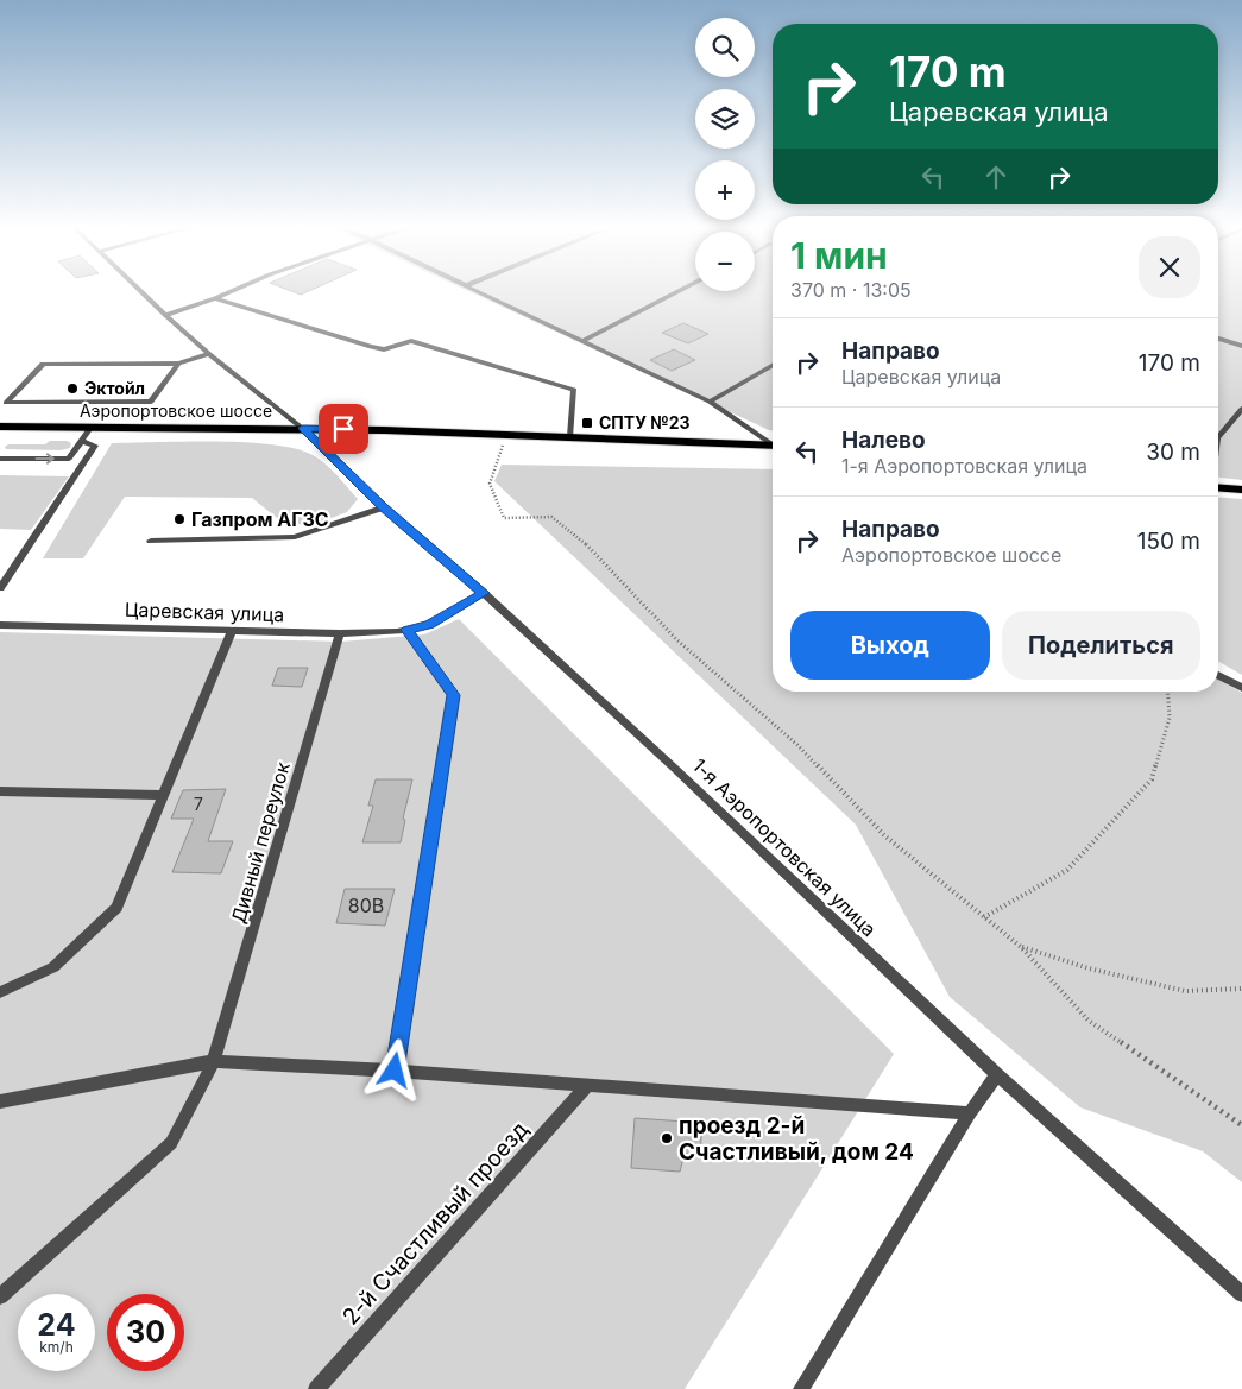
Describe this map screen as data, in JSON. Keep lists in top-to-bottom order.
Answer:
{
  "streets": {
    "main road": ["Аэропортовское шоссе"],
    "street": [
      "Царевская улица",
      "Дивный переулок",
      "1-я Аэропортовская улица",
      "2-й Счастливый проезд"
    ]
  },
  "crossings": [
    ["Аэропортовское шоссе", "1-я Аэропортовская улица"],
    ["Царевская улица", "Дивный переулок"],
    ["Царевская улица", "1-я Аэропортовская улица"]
  ],
  "places": {
    "other": ["Эктойл", "Газпром АГЗС", "проезд 2-й Счастливый, дом 24"],
    "transit": ["СПТУ №23"]
  },
  "house_numbers": ["7", "80В"],
  "page": {
    "map_buttons": ["+", "−"],
    "turn": ["170 m", "Царевская улица"],
    "heading": ["1 мин", "370 m · 13:05"],
    "list": [
      {
        "name": "Направо",
        "note": "Царевская улица",
        "value": "170 m"
      },
      {
        "name": "Налево",
        "note": "1-я Аэропортовская улица",
        "value": "30 m"
      },
      {
        "name": "Направо",
        "note": "Аэропортовское шоссе",
        "value": "150 m"
      }
    ],
    "buttons": ["Выход", "Поделиться"],
    "speed": "24 km/h",
    "limit": "30"
  }
}
